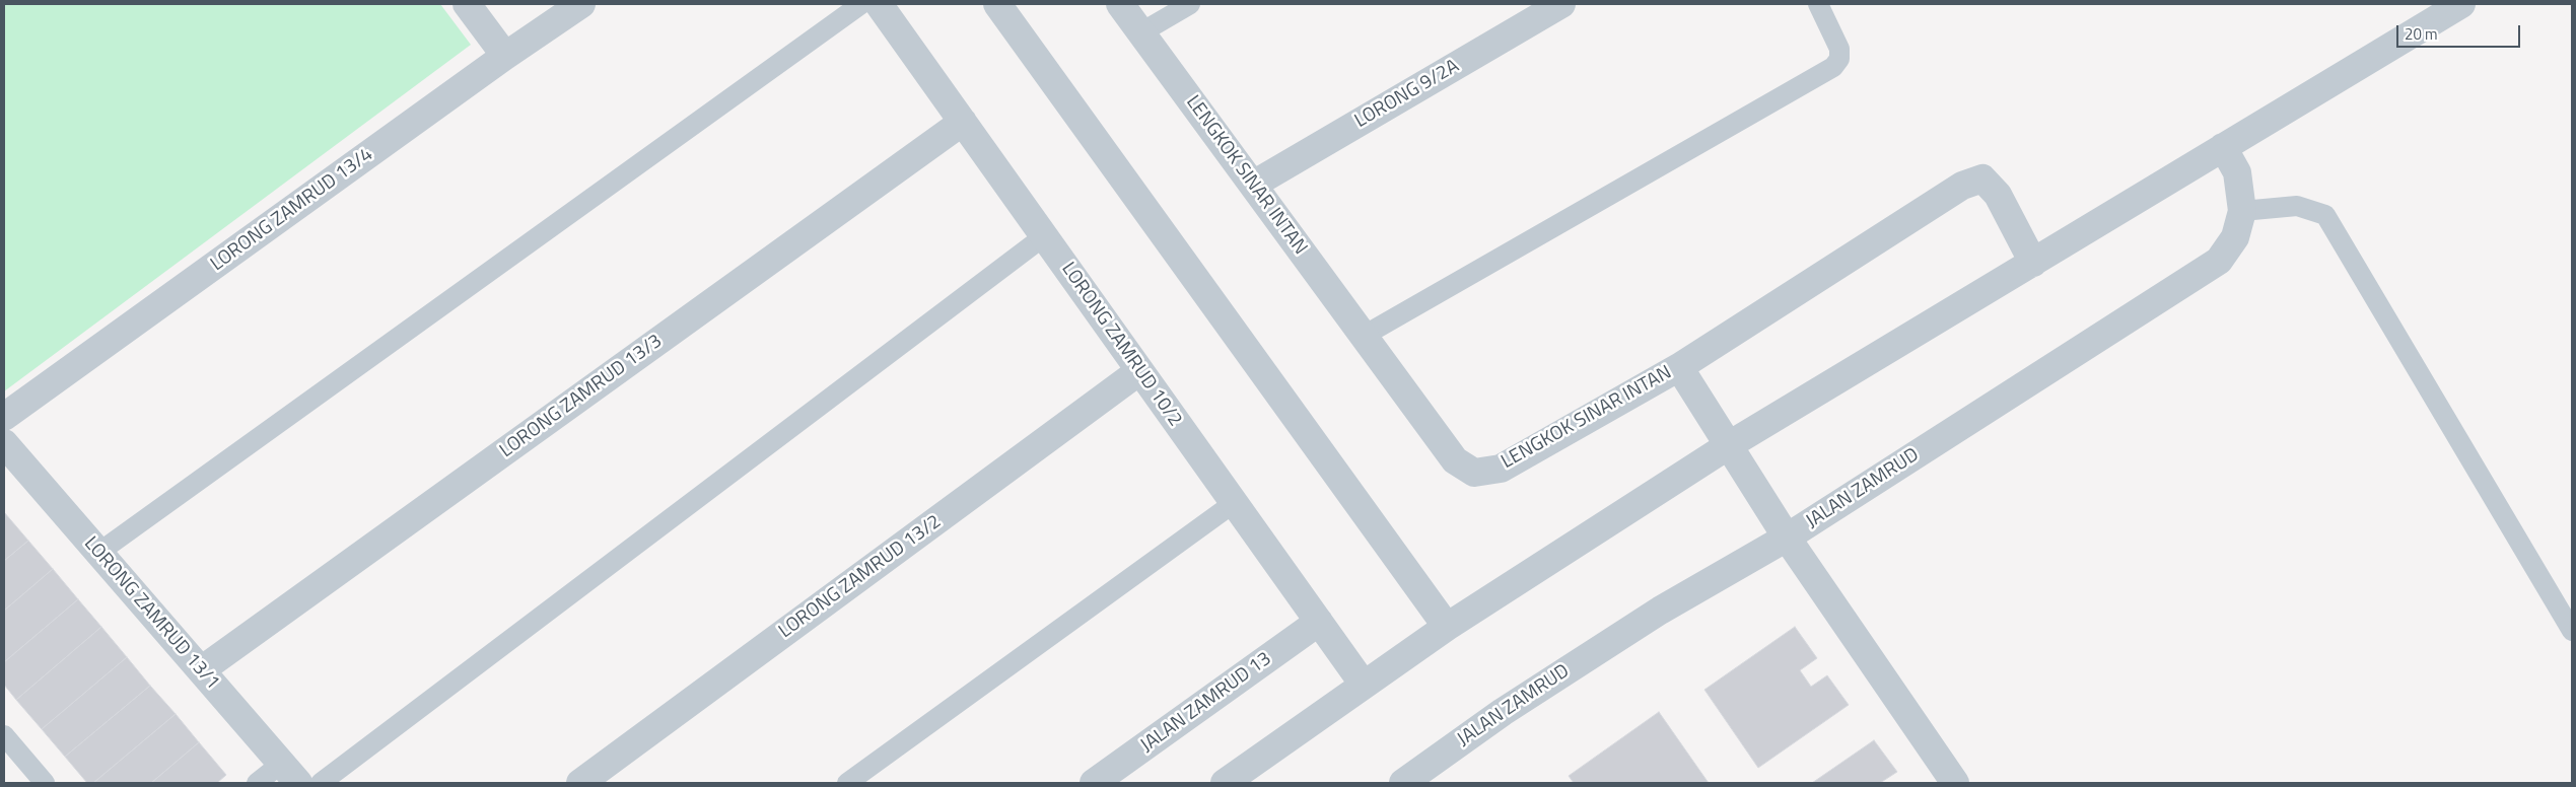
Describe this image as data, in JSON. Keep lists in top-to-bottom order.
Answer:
{
  "streets": {
    "street": [
      "LORONG 9/2A",
      "LENGKOK SINAR INTAN",
      "LORONG ZAMRUD 13/4",
      "LORONG ZAMRUD 10/2",
      "LORONG ZAMRUD 13/3",
      "JALAN ZAMRUD",
      "LORONG ZAMRUD 13/2",
      "LORONG ZAMRUD 13/1",
      "JALAN ZAMRUD 13"
    ]
  },
  "crossings": [
    ["LORONG 9/2A", "LENGKOK SINAR INTAN"],
    ["LORONG ZAMRUD 10/2", "LORONG ZAMRUD 13/3"],
    ["LORONG ZAMRUD 10/2", "LORONG ZAMRUD 13/2"],
    ["LORONG ZAMRUD 10/2", "JALAN ZAMRUD 13"],
    ["LORONG ZAMRUD 13/3", "LORONG ZAMRUD 13/1"]
  ],
  "scale_bar": "20 m"
}
